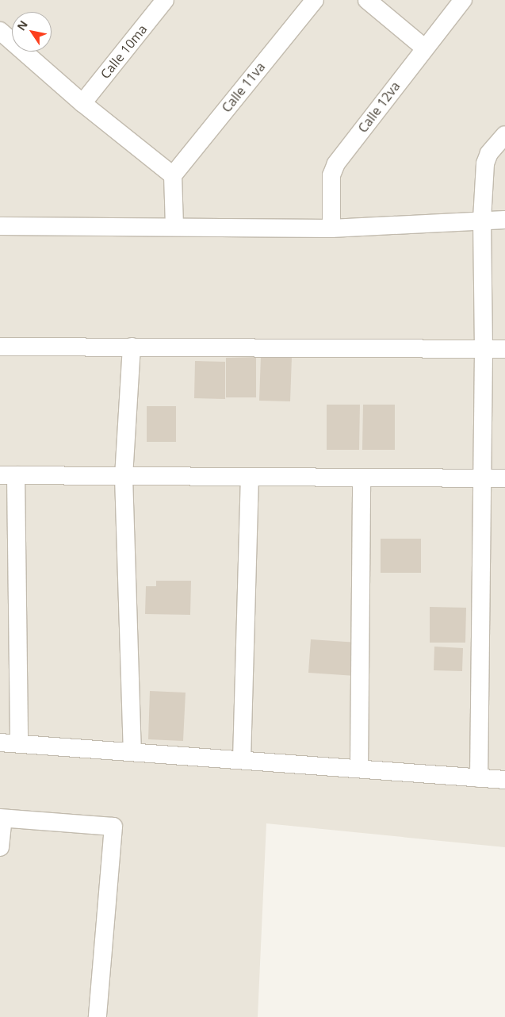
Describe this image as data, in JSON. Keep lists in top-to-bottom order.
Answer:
{
  "streets": {
    "street": ["Calle 10ma", "Calle 11va", "Calle 12va"]
  },
  "north": "top left"
}
